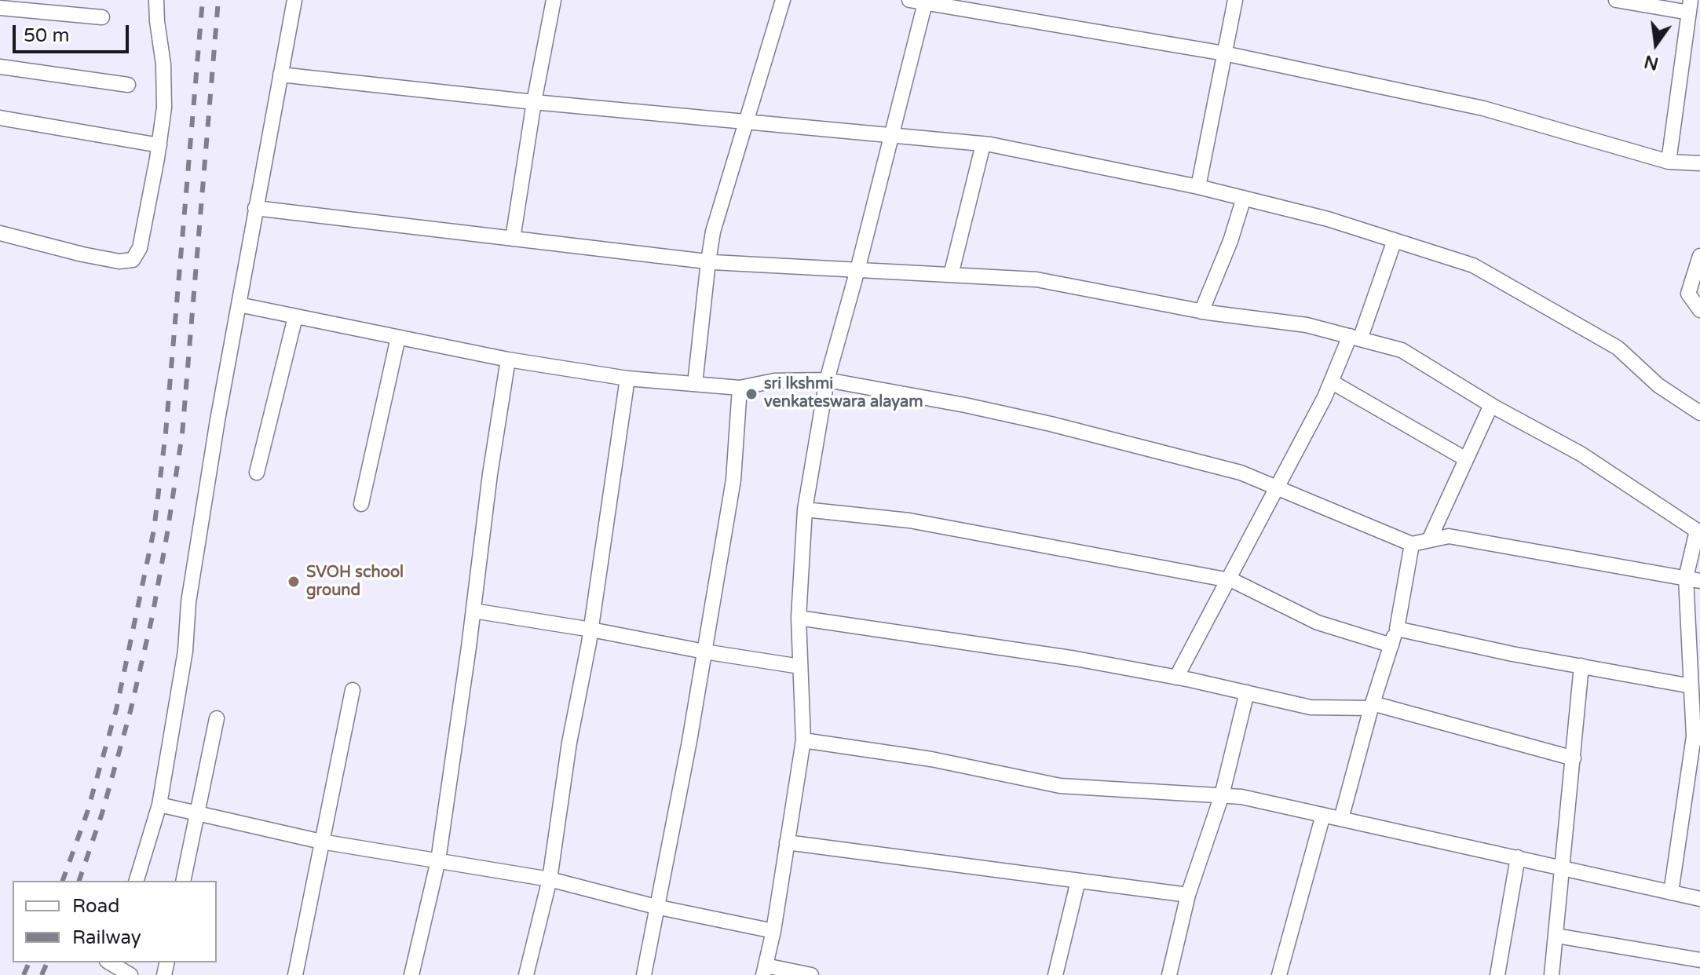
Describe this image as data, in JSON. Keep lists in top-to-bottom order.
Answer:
{
  "places": ["sri lkshmi venkateswara alayam", "SVOH school ground"],
  "legend": ["Road", "Railway"],
  "scale_bar": "50 m",
  "north": "bottom"
}
